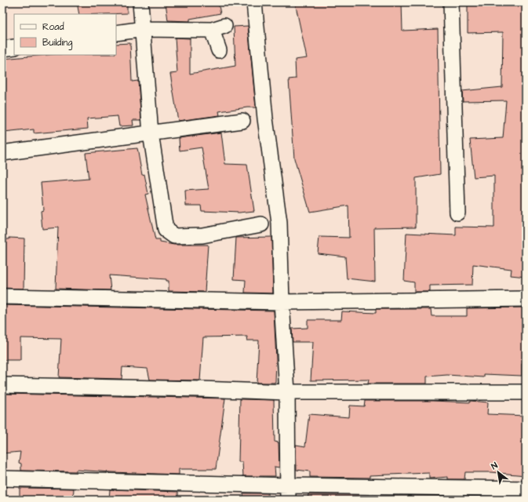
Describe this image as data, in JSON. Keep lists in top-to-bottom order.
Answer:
{
  "legend": ["Road", "Building"],
  "north": "top left"
}
